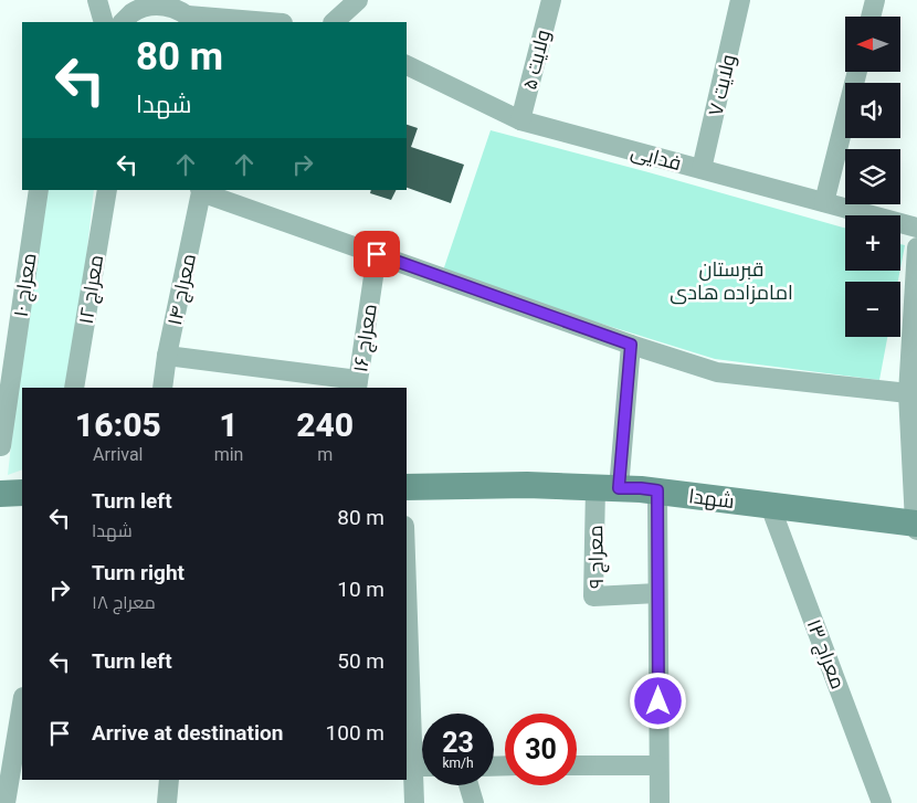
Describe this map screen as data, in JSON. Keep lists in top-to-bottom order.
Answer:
{
  "streets": {
    "street": [
      "ولایت ۵",
      "ولایت ۷",
      "فدایی",
      "معراج ۱۰",
      "معراج ۱۲",
      "معراج ۱۴",
      "معراج ۱۶",
      "شهدا",
      "معراج ۹",
      "معراج ۱۳"
    ]
  },
  "crossings": [
    ["ولایت ۵", "فدایی"],
    ["ولایت ۷", "فدایی"],
    ["شهدا", "معراج ۹"],
    ["شهدا", "معراج ۱۳"]
  ],
  "parks": ["قبرستان امامزاده هادی"],
  "north": "left",
  "page": {
    "map_buttons": ["+", "−"],
    "turn": ["80 m", "شهدا"],
    "eta": [
      "16:05",
      "Arrival",
      "1",
      "min",
      "240",
      "m"
    ],
    "list": [
      {
        "name": "Turn left",
        "note": "شهدا",
        "value": "80 m"
      },
      {
        "name": "Turn right",
        "note": "معراج ۱۸",
        "value": "10 m"
      },
      {
        "name": "Turn left",
        "value": "50 m"
      },
      {
        "name": "Arrive at destination",
        "value": "100 m"
      }
    ],
    "speed": "23 km/h",
    "limit": "30"
  }
}
